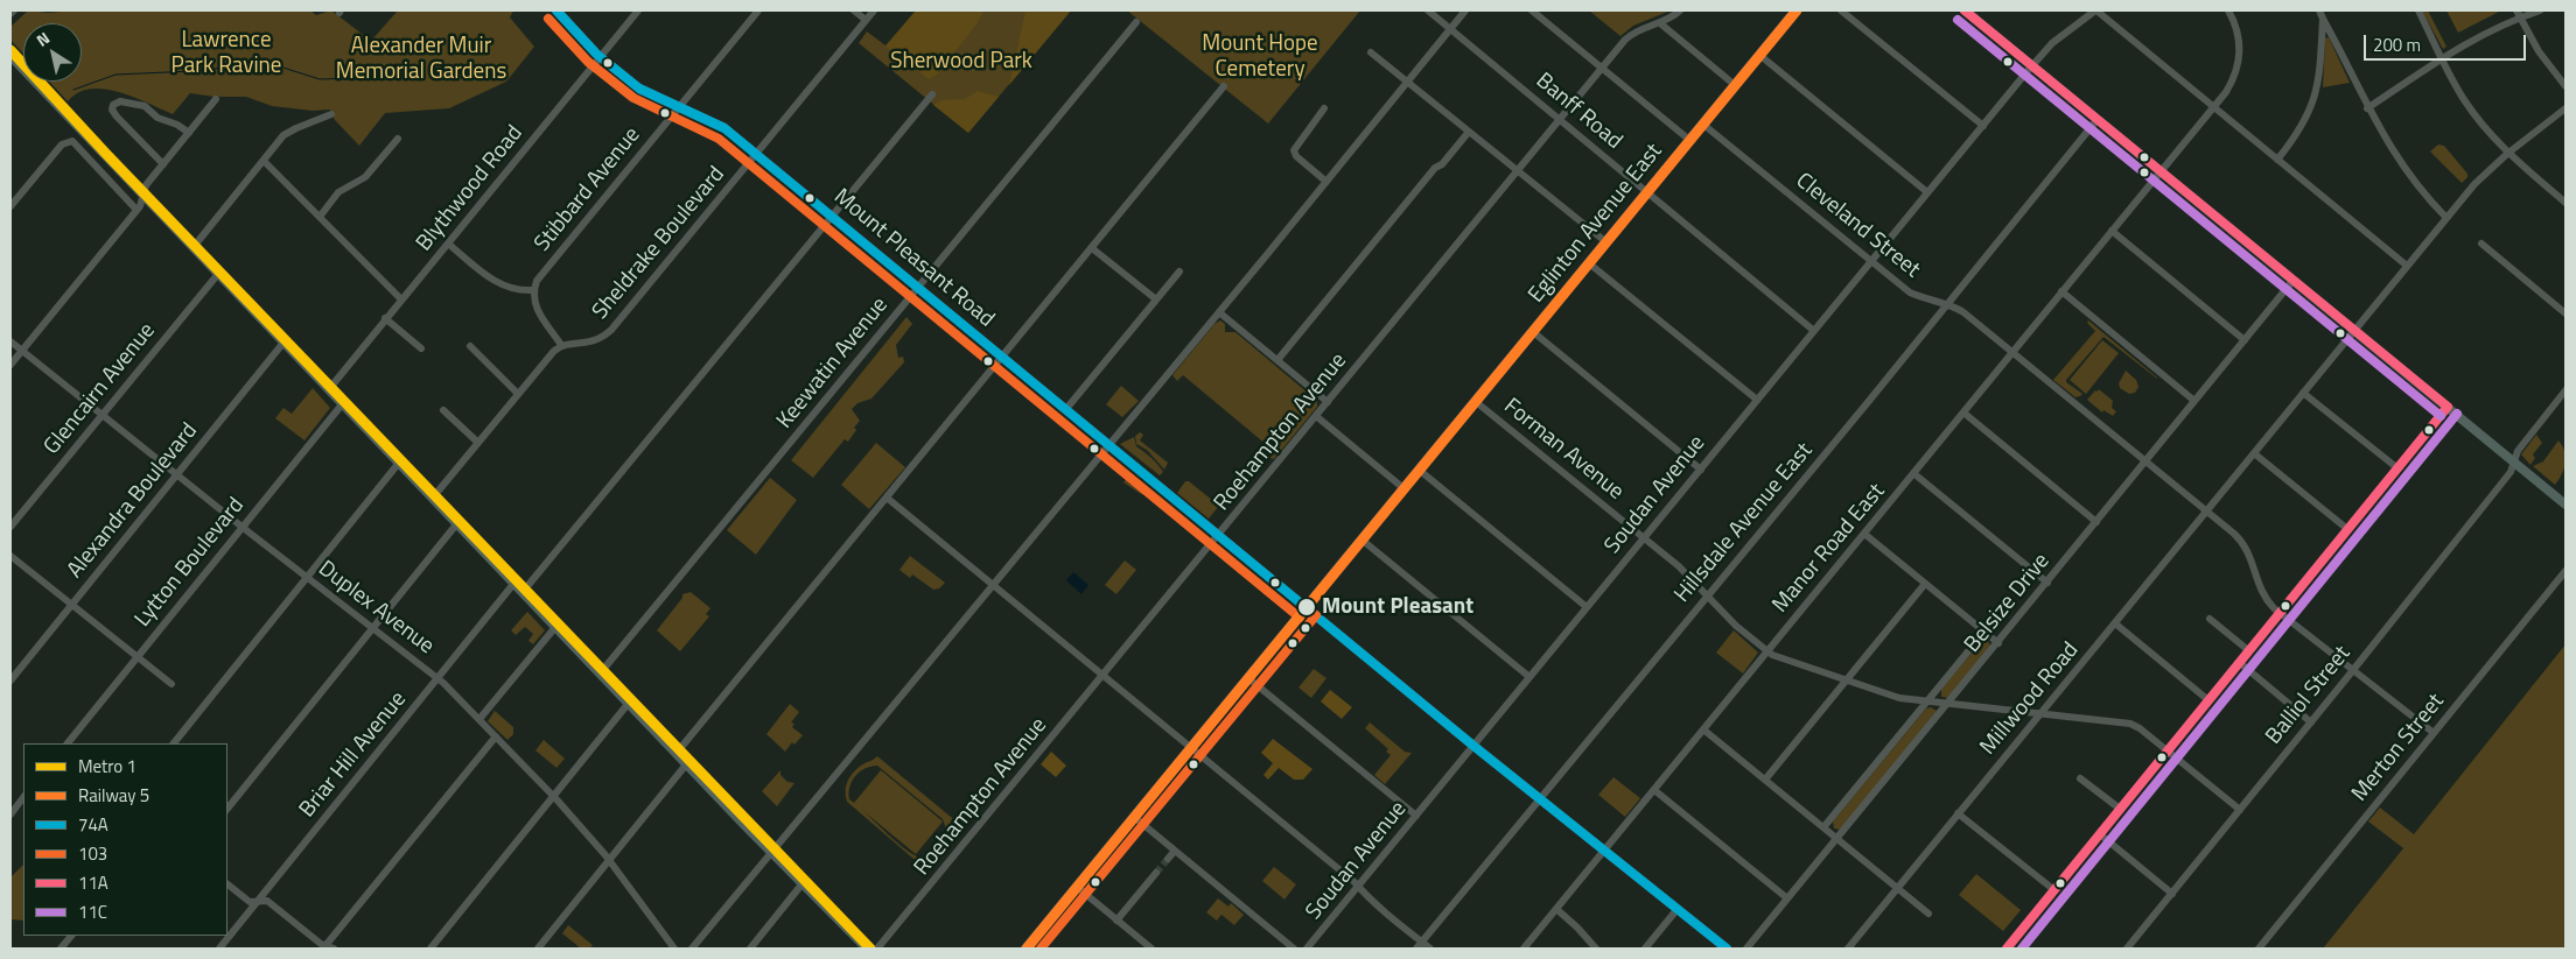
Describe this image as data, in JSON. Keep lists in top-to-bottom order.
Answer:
{
  "streets": {
    "main road": ["Eglinton Avenue East", "Mount Pleasant Road"],
    "street": [
      "Banff Road",
      "Blythwood Road",
      "Stibbard Avenue",
      "Cleveland Street",
      "Sheldrake Boulevard",
      "Keewatin Avenue",
      "Glencairn Avenue",
      "Roehampton Avenue",
      "Forman Avenue",
      "Soudan Avenue",
      "Alexandra Boulevard",
      "Hillsdale Avenue East",
      "Manor Road East",
      "Lytton Boulevard",
      "Belsize Drive",
      "Duplex Avenue",
      "Balliol Street",
      "Millwood Road",
      "Merton Street",
      "Briar Hill Avenue"
    ]
  },
  "crossings": [
    ["Banff Road", "Eglinton Avenue East"],
    ["Banff Road", "Roehampton Avenue"],
    ["Banff Road", "Soudan Avenue"],
    ["Blythwood Road", "Mount Pleasant Road"],
    ["Stibbard Avenue", "Mount Pleasant Road"],
    ["Eglinton Avenue East", "Cleveland Street"],
    ["Eglinton Avenue East", "Mount Pleasant Road"],
    ["Eglinton Avenue East", "Forman Avenue"],
    ["Cleveland Street", "Soudan Avenue"],
    ["Cleveland Street", "Hillsdale Avenue East"],
    ["Cleveland Street", "Manor Road East"],
    ["Cleveland Street", "Belsize Drive"],
    ["Cleveland Street", "Balliol Street"],
    ["Cleveland Street", "Millwood Road"],
    ["Cleveland Street", "Merton Street"],
    ["Sheldrake Boulevard", "Mount Pleasant Road"],
    ["Mount Pleasant Road", "Keewatin Avenue"],
    ["Mount Pleasant Road", "Roehampton Avenue"],
    ["Mount Pleasant Road", "Soudan Avenue"],
    ["Mount Pleasant Road", "Hillsdale Avenue East"],
    ["Mount Pleasant Road", "Manor Road East"],
    ["Glencairn Avenue", "Duplex Avenue"],
    ["Forman Avenue", "Soudan Avenue"],
    ["Forman Avenue", "Hillsdale Avenue East"],
    ["Forman Avenue", "Manor Road East"],
    ["Forman Avenue", "Belsize Drive"],
    ["Forman Avenue", "Balliol Street"],
    ["Forman Avenue", "Millwood Road"],
    ["Alexandra Boulevard", "Duplex Avenue"],
    ["Lytton Boulevard", "Duplex Avenue"],
    ["Duplex Avenue", "Briar Hill Avenue"]
  ],
  "parks": [
    "Lawrence Park Ravine",
    "Mount Hope Cemetery",
    "Alexander Muir Memorial Gardens",
    "Sherwood Park"
  ],
  "places": ["Mount Pleasant"],
  "lines": [
    "rail line 5",
    "transit line 74A",
    "transit line 11A",
    "transit line 103",
    "transit line 11C",
    "metro line 1"
  ],
  "legend": [
    "Metro 1",
    "Railway 5",
    "74A",
    "103",
    "11A",
    "11C"
  ],
  "scale_bar": "200 m",
  "north": "top left"
}
